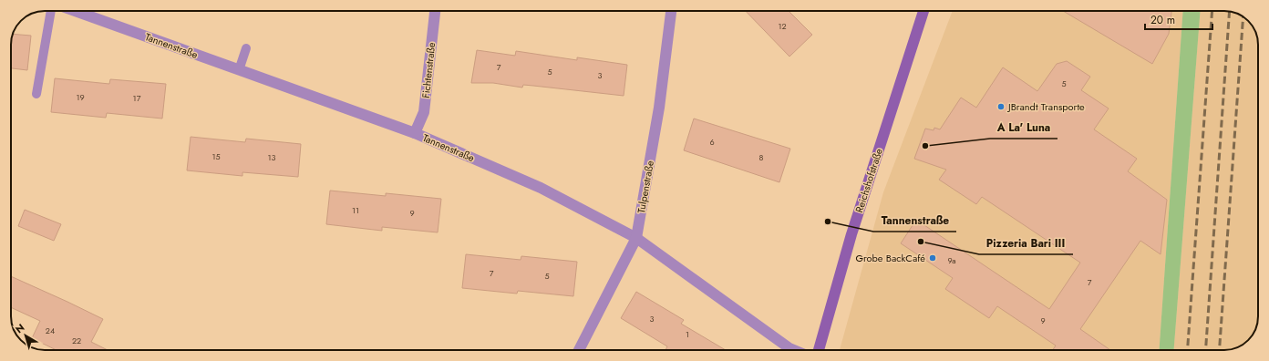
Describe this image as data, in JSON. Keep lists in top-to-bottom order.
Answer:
{
  "streets": {
    "street": [
      "Tannenstraße",
      "Fichtenstraße",
      "Reichshofstraße",
      "Tulpenstraße"
    ]
  },
  "crossings": [
    ["Tannenstraße", "Fichtenstraße"],
    ["Tannenstraße", "Tulpenstraße"]
  ],
  "places": [
    "JBrandt Transporte",
    "A La' Luna",
    "Tannenstraße",
    "Pizzeria Bari III",
    "Grobe BackCafé"
  ],
  "house_numbers": [
    "12",
    "7",
    "5",
    "3",
    "5",
    "19",
    "17",
    "6",
    "15",
    "13",
    "8",
    "11",
    "9",
    "9a",
    "7",
    "5",
    "7",
    "3",
    "9",
    "24",
    "1",
    "22"
  ],
  "scale_bar": "20 m",
  "north": "top left"
}
